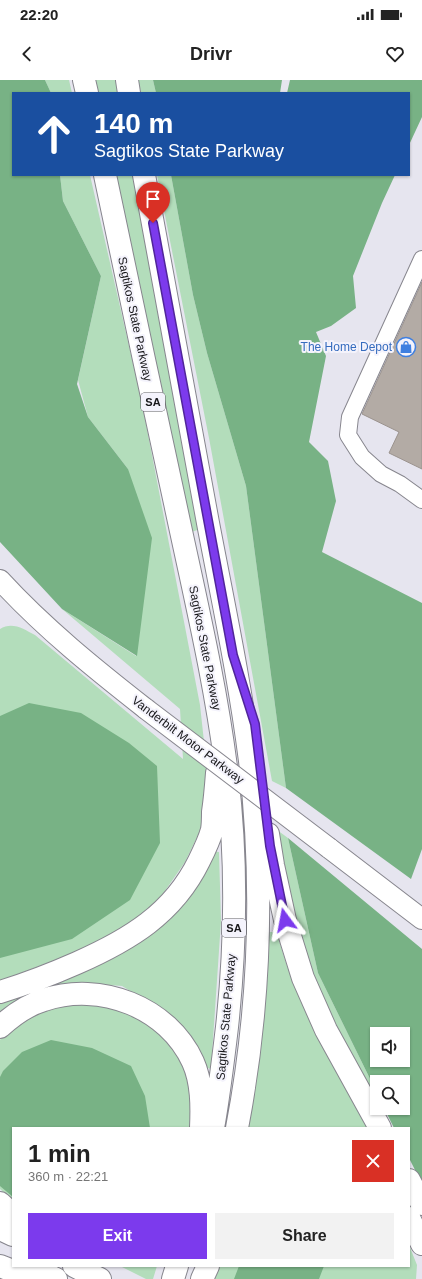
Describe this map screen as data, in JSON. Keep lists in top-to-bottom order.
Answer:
{
  "streets": {
    "highway": ["Sagtikos State Parkway", "SA"],
    "main road": ["Vanderbilt Motor Parkway"]
  },
  "places": {
    "shop": ["The Home Depot"]
  },
  "page": {
    "status": "22:20",
    "header": "Drivr",
    "turn": ["140 m", "Sagtikos State Parkway"],
    "heading": ["1 min", "360 m · 22:21"],
    "buttons": ["Exit", "Share"]
  }
}
